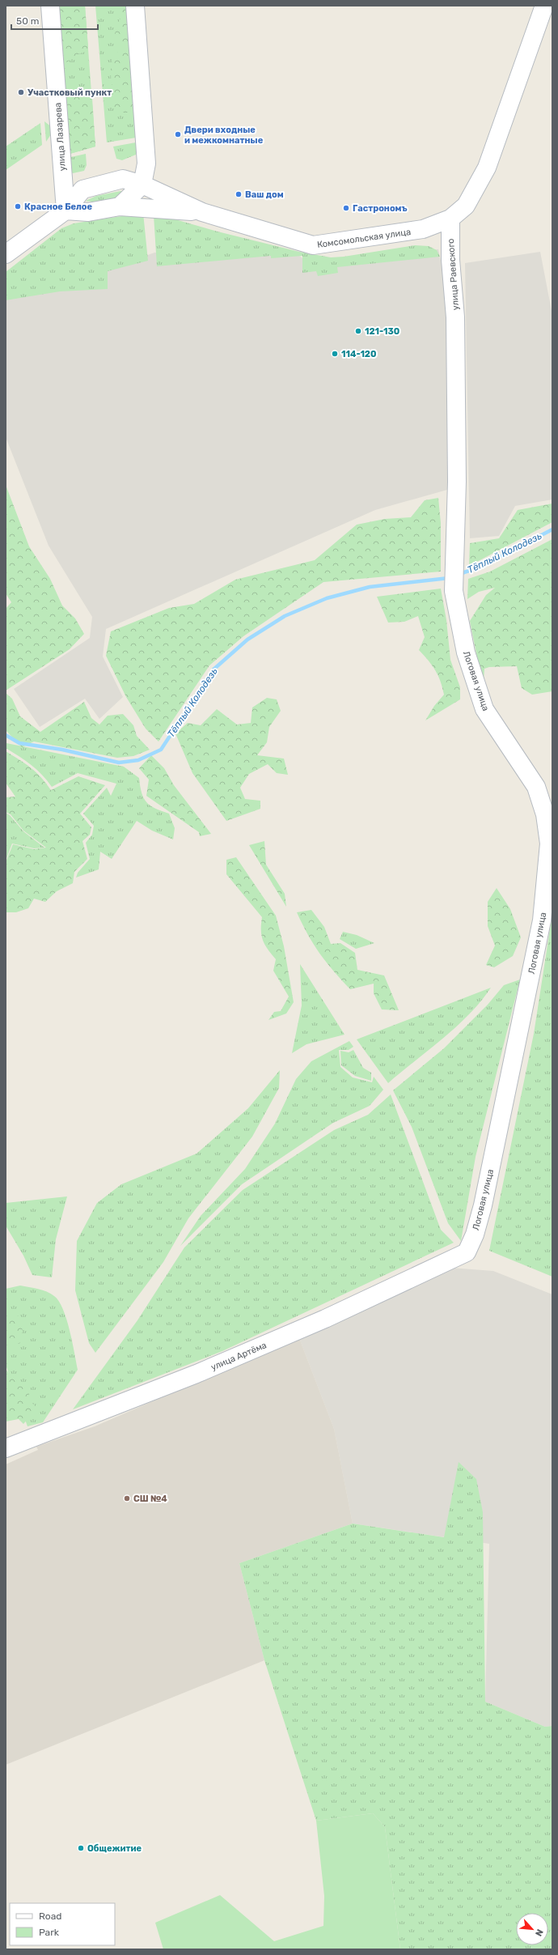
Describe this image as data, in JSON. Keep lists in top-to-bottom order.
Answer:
{
  "streets": {
    "street": [
      "улица Лазарева",
      "Комсомольская улица",
      "улица Раевского",
      "Логовая улица",
      "улица Артёма"
    ]
  },
  "crossings": [
    ["улица Лазарева", "Комсомольская улица"],
    ["Комсомольская улица", "улица Раевского"],
    ["улица Раевского", "Логовая улица"],
    ["Логовая улица", "улица Артёма"]
  ],
  "water": ["Тёплый Колодезь"],
  "places": [
    "Участковый пункт",
    "Двери входные и межкомнатные",
    "Ваш дом",
    "Красное Белое",
    "Гастрономъ",
    "121-130",
    "114-120",
    "СШ №4",
    "Общежитие"
  ],
  "legend": ["Road", "Park"],
  "scale_bar": "50 m",
  "north": "bottom right"
}
